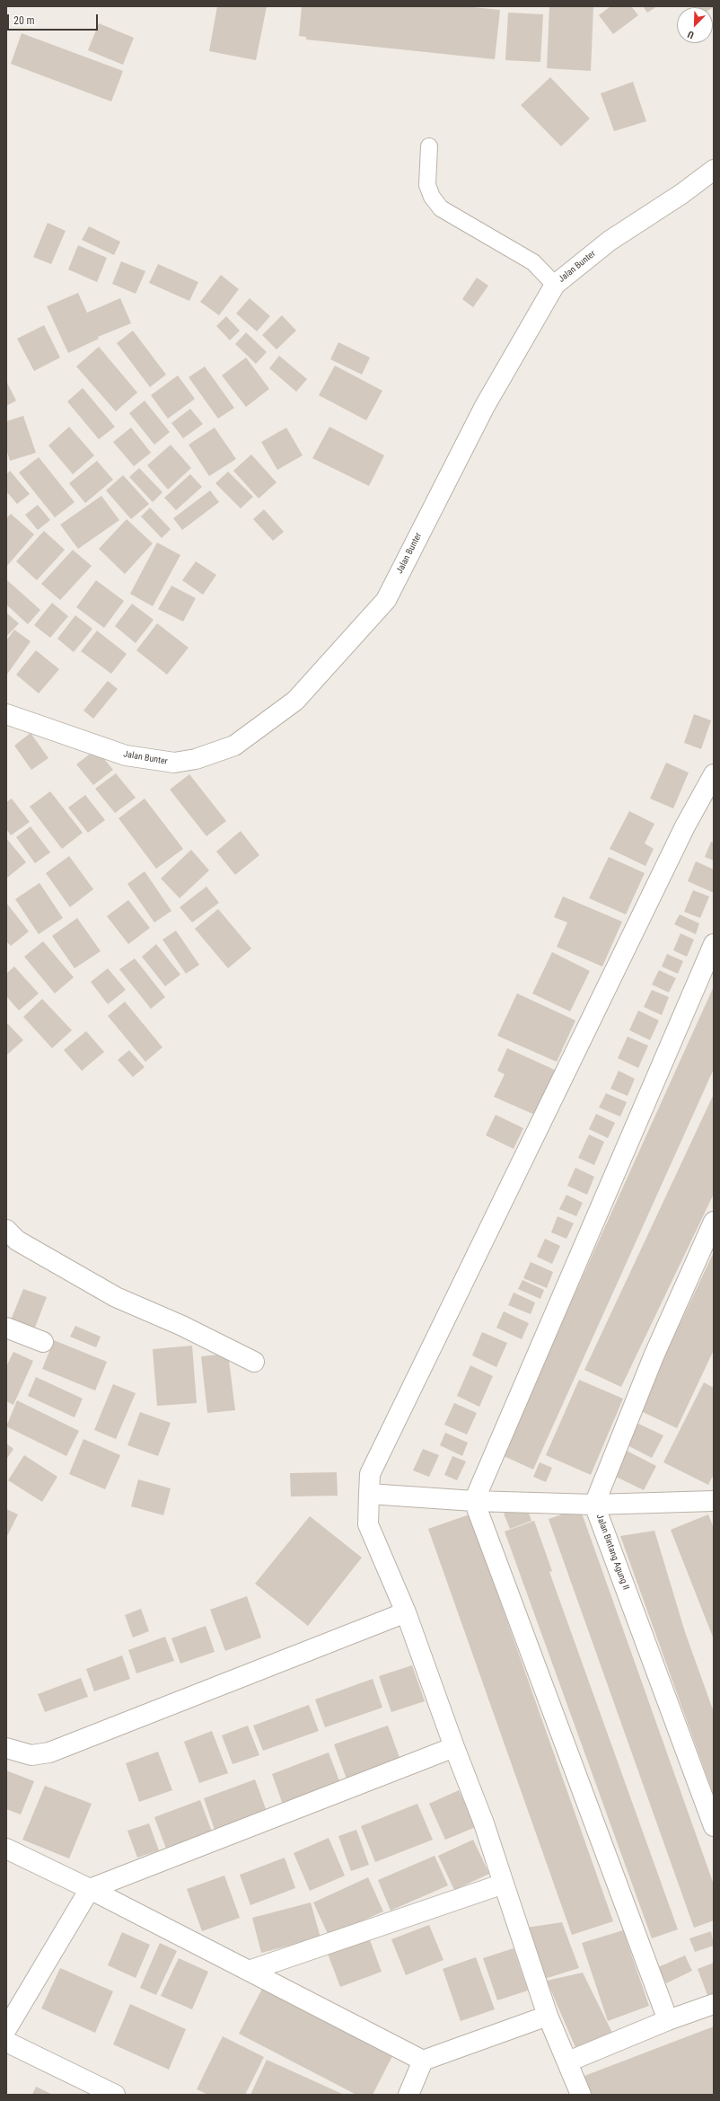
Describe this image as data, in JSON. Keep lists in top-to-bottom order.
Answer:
{
  "streets": {
    "street": ["Jalan Bunter", "Jalan Bintang Agung II"]
  },
  "scale_bar": "20 m",
  "north": "bottom left"
}
